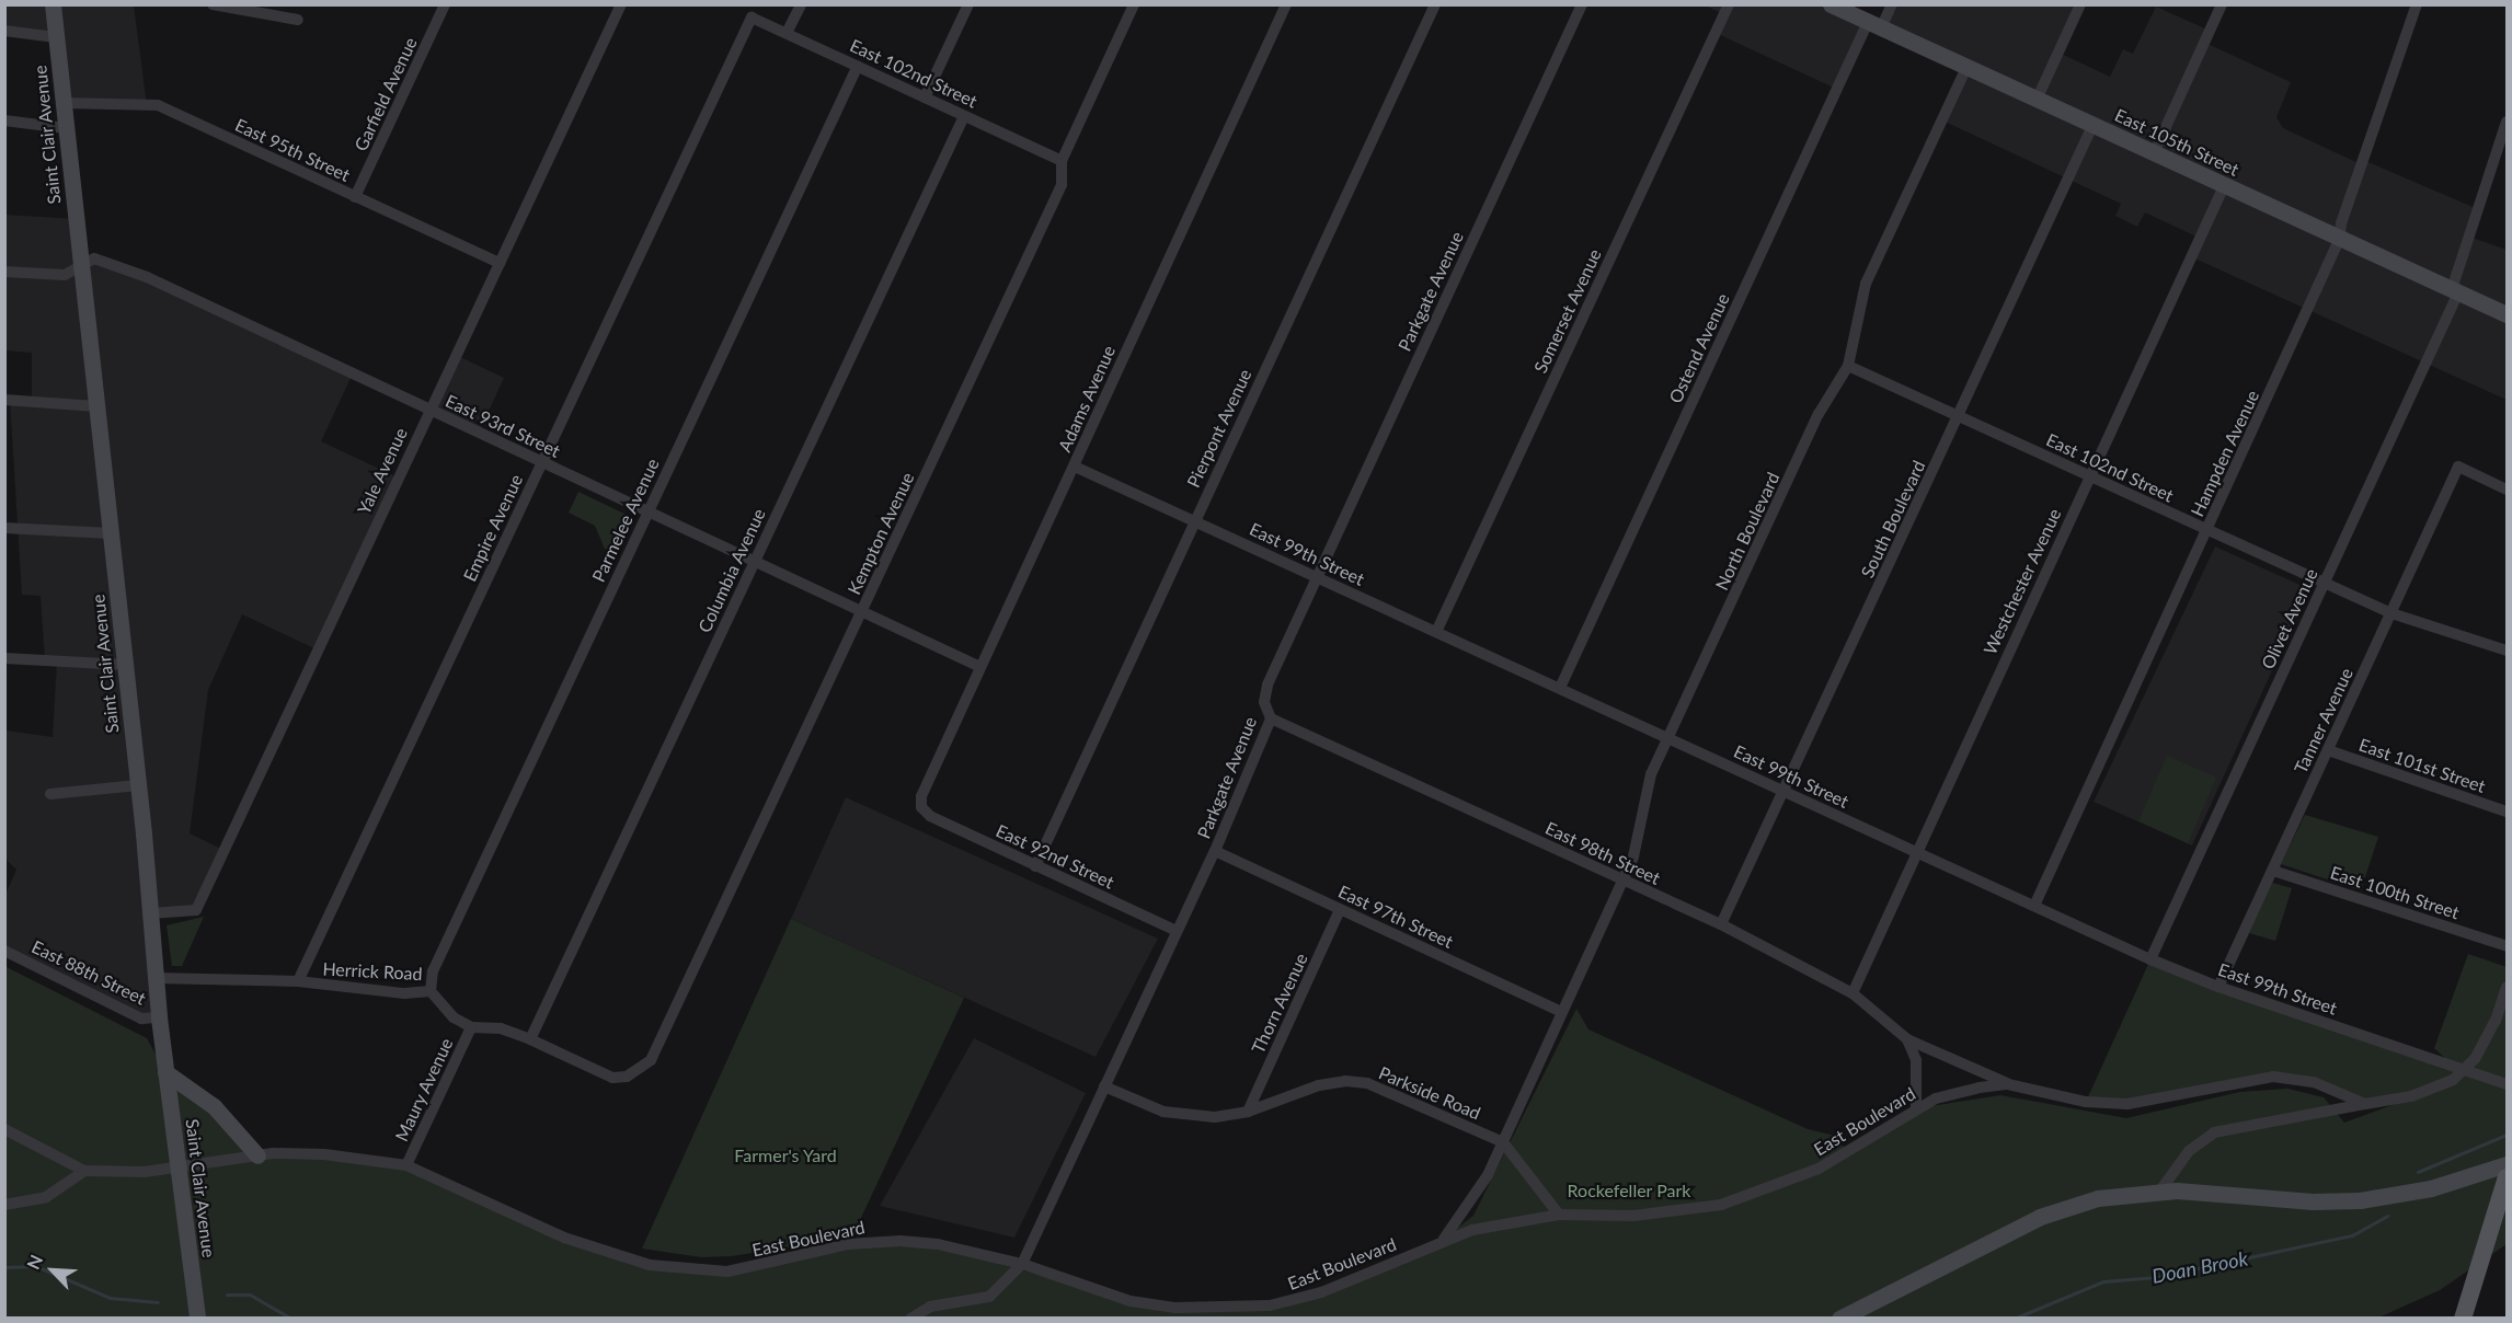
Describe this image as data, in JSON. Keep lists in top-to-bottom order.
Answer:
{
  "streets": {
    "main road": ["Saint Clair Avenue", "East 105th Street"],
    "street": [
      "East 102nd Street",
      "Garfield Avenue",
      "East 95th Street",
      "Parkgate Avenue",
      "Somerset Avenue",
      "Ostend Avenue",
      "Adams Avenue",
      "East 93rd Street",
      "Pierpont Avenue",
      "Hampden Avenue",
      "Yale Avenue",
      "South Boulevard",
      "Parmelee Avenue",
      "Empire Avenue",
      "North Boulevard",
      "Kempton Avenue",
      "East 99th Street",
      "Columbia Avenue",
      "Westchester Avenue",
      "Olivet Avenue",
      "Tanner Avenue",
      "East 101st Street",
      "East 98th Street",
      "East 92nd Street",
      "East 100th Street",
      "East 97th Street",
      "Herrick Road",
      "East 88th Street",
      "Thorn Avenue",
      "Maury Avenue",
      "Parkside Road",
      "East Boulevard"
    ]
  },
  "crossings": [
    ["East 102nd Street", "Hampden Avenue"],
    ["East 102nd Street", "South Boulevard"],
    ["East 102nd Street", "Parmelee Avenue"],
    ["East 102nd Street", "Empire Avenue"],
    ["East 102nd Street", "North Boulevard"],
    ["East 102nd Street", "Kempton Avenue"],
    ["East 102nd Street", "Columbia Avenue"],
    ["East 102nd Street", "Westchester Avenue"],
    ["East 102nd Street", "Olivet Avenue"],
    ["East 102nd Street", "Tanner Avenue"],
    ["Garfield Avenue", "East 95th Street"],
    ["Saint Clair Avenue", "East 95th Street"],
    ["Saint Clair Avenue", "East 93rd Street"],
    ["Saint Clair Avenue", "Yale Avenue"],
    ["Saint Clair Avenue", "Herrick Road"],
    ["Saint Clair Avenue", "East 88th Street"],
    ["Saint Clair Avenue", "East Boulevard"],
    ["East 105th Street", "Ostend Avenue"],
    ["East 105th Street", "Hampden Avenue"],
    ["East 105th Street", "South Boulevard"],
    ["East 105th Street", "North Boulevard"],
    ["East 105th Street", "Westchester Avenue"],
    ["East 105th Street", "Olivet Avenue"],
    ["East 95th Street", "Yale Avenue"],
    ["Parkgate Avenue", "East 99th Street"],
    ["Parkgate Avenue", "East 98th Street"],
    ["Parkgate Avenue", "East 92nd Street"],
    ["Parkgate Avenue", "East 97th Street"],
    ["Parkgate Avenue", "Parkside Road"],
    ["Parkgate Avenue", "East Boulevard"],
    ["Somerset Avenue", "East 99th Street"],
    ["Ostend Avenue", "East 99th Street"],
    ["Adams Avenue", "East 93rd Street"],
    ["Adams Avenue", "East 99th Street"],
    ["Adams Avenue", "East 92nd Street"],
    ["East 93rd Street", "Yale Avenue"],
    ["East 93rd Street", "Parmelee Avenue"],
    ["East 93rd Street", "Empire Avenue"],
    ["East 93rd Street", "Kempton Avenue"],
    ["East 93rd Street", "Columbia Avenue"],
    ["Pierpont Avenue", "East 99th Street"],
    ["Pierpont Avenue", "East 92nd Street"],
    ["Hampden Avenue", "East 99th Street"],
    ["South Boulevard", "East 99th Street"],
    ["South Boulevard", "East 98th Street"],
    ["Parmelee Avenue", "Herrick Road"],
    ["Empire Avenue", "Herrick Road"],
    ["North Boulevard", "East 99th Street"],
    ["North Boulevard", "East 98th Street"],
    ["North Boulevard", "East 97th Street"],
    ["North Boulevard", "Parkside Road"],
    ["North Boulevard", "East Boulevard"],
    ["Kempton Avenue", "Columbia Avenue"],
    ["East 99th Street", "Westchester Avenue"],
    ["East 99th Street", "Olivet Avenue"],
    ["East 99th Street", "Tanner Avenue"],
    ["Westchester Avenue", "East 98th Street"],
    ["Tanner Avenue", "East 101st Street"],
    ["Tanner Avenue", "East 100th Street"],
    ["East 98th Street", "East Boulevard"],
    ["East 97th Street", "Thorn Avenue"],
    ["Herrick Road", "Maury Avenue"],
    ["Thorn Avenue", "Parkside Road"],
    ["Maury Avenue", "East Boulevard"],
    ["Parkside Road", "East Boulevard"]
  ],
  "water": ["Doan Brook"],
  "parks": ["Farmer's Yard", "Rockefeller Park"],
  "north": "top left"
}
